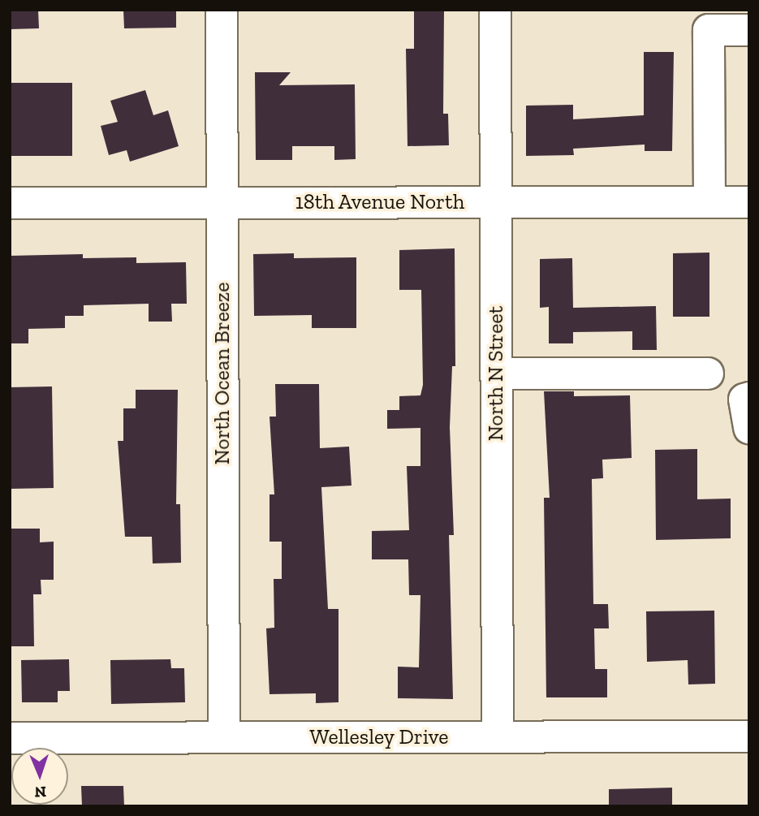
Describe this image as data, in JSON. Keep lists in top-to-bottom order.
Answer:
{
  "streets": {
    "street": [
      "18th Avenue North",
      "North Ocean Breeze",
      "North N Street",
      "Wellesley Drive"
    ]
  },
  "crossings": [
    ["18th Avenue North", "North Ocean Breeze"],
    ["18th Avenue North", "North N Street"],
    ["North Ocean Breeze", "Wellesley Drive"],
    ["North N Street", "Wellesley Drive"]
  ],
  "north": "bottom"
}
